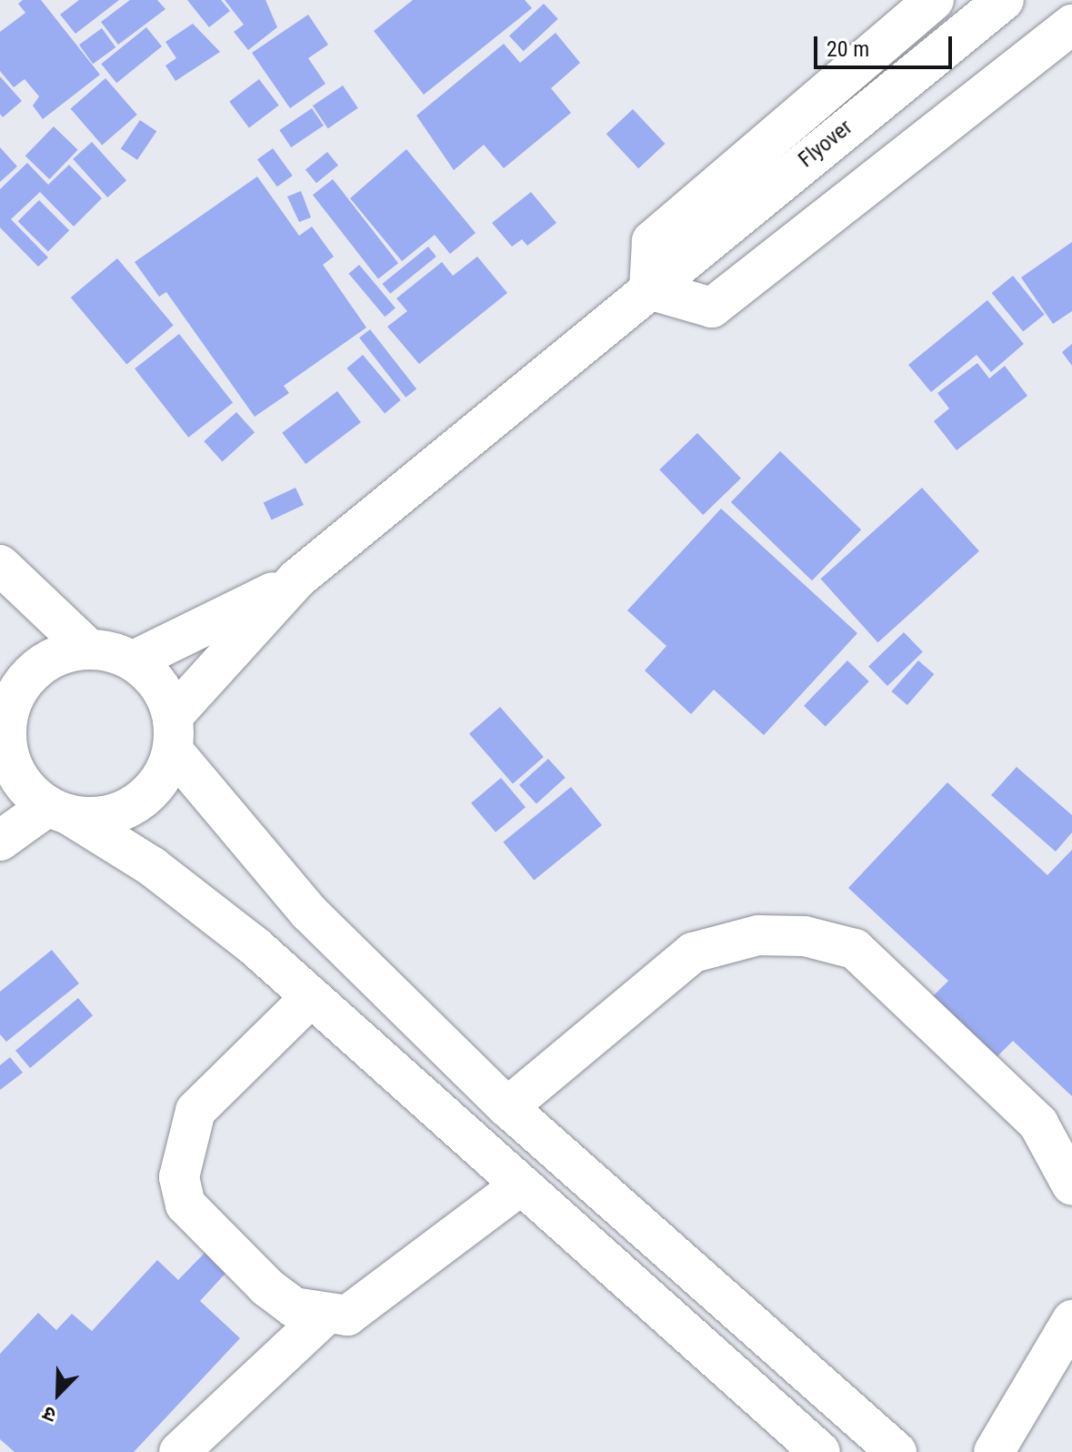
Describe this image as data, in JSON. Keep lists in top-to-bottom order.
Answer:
{
  "streets": {
    "main road": ["Flyover"]
  },
  "scale_bar": "20 m",
  "north": "bottom left"
}
